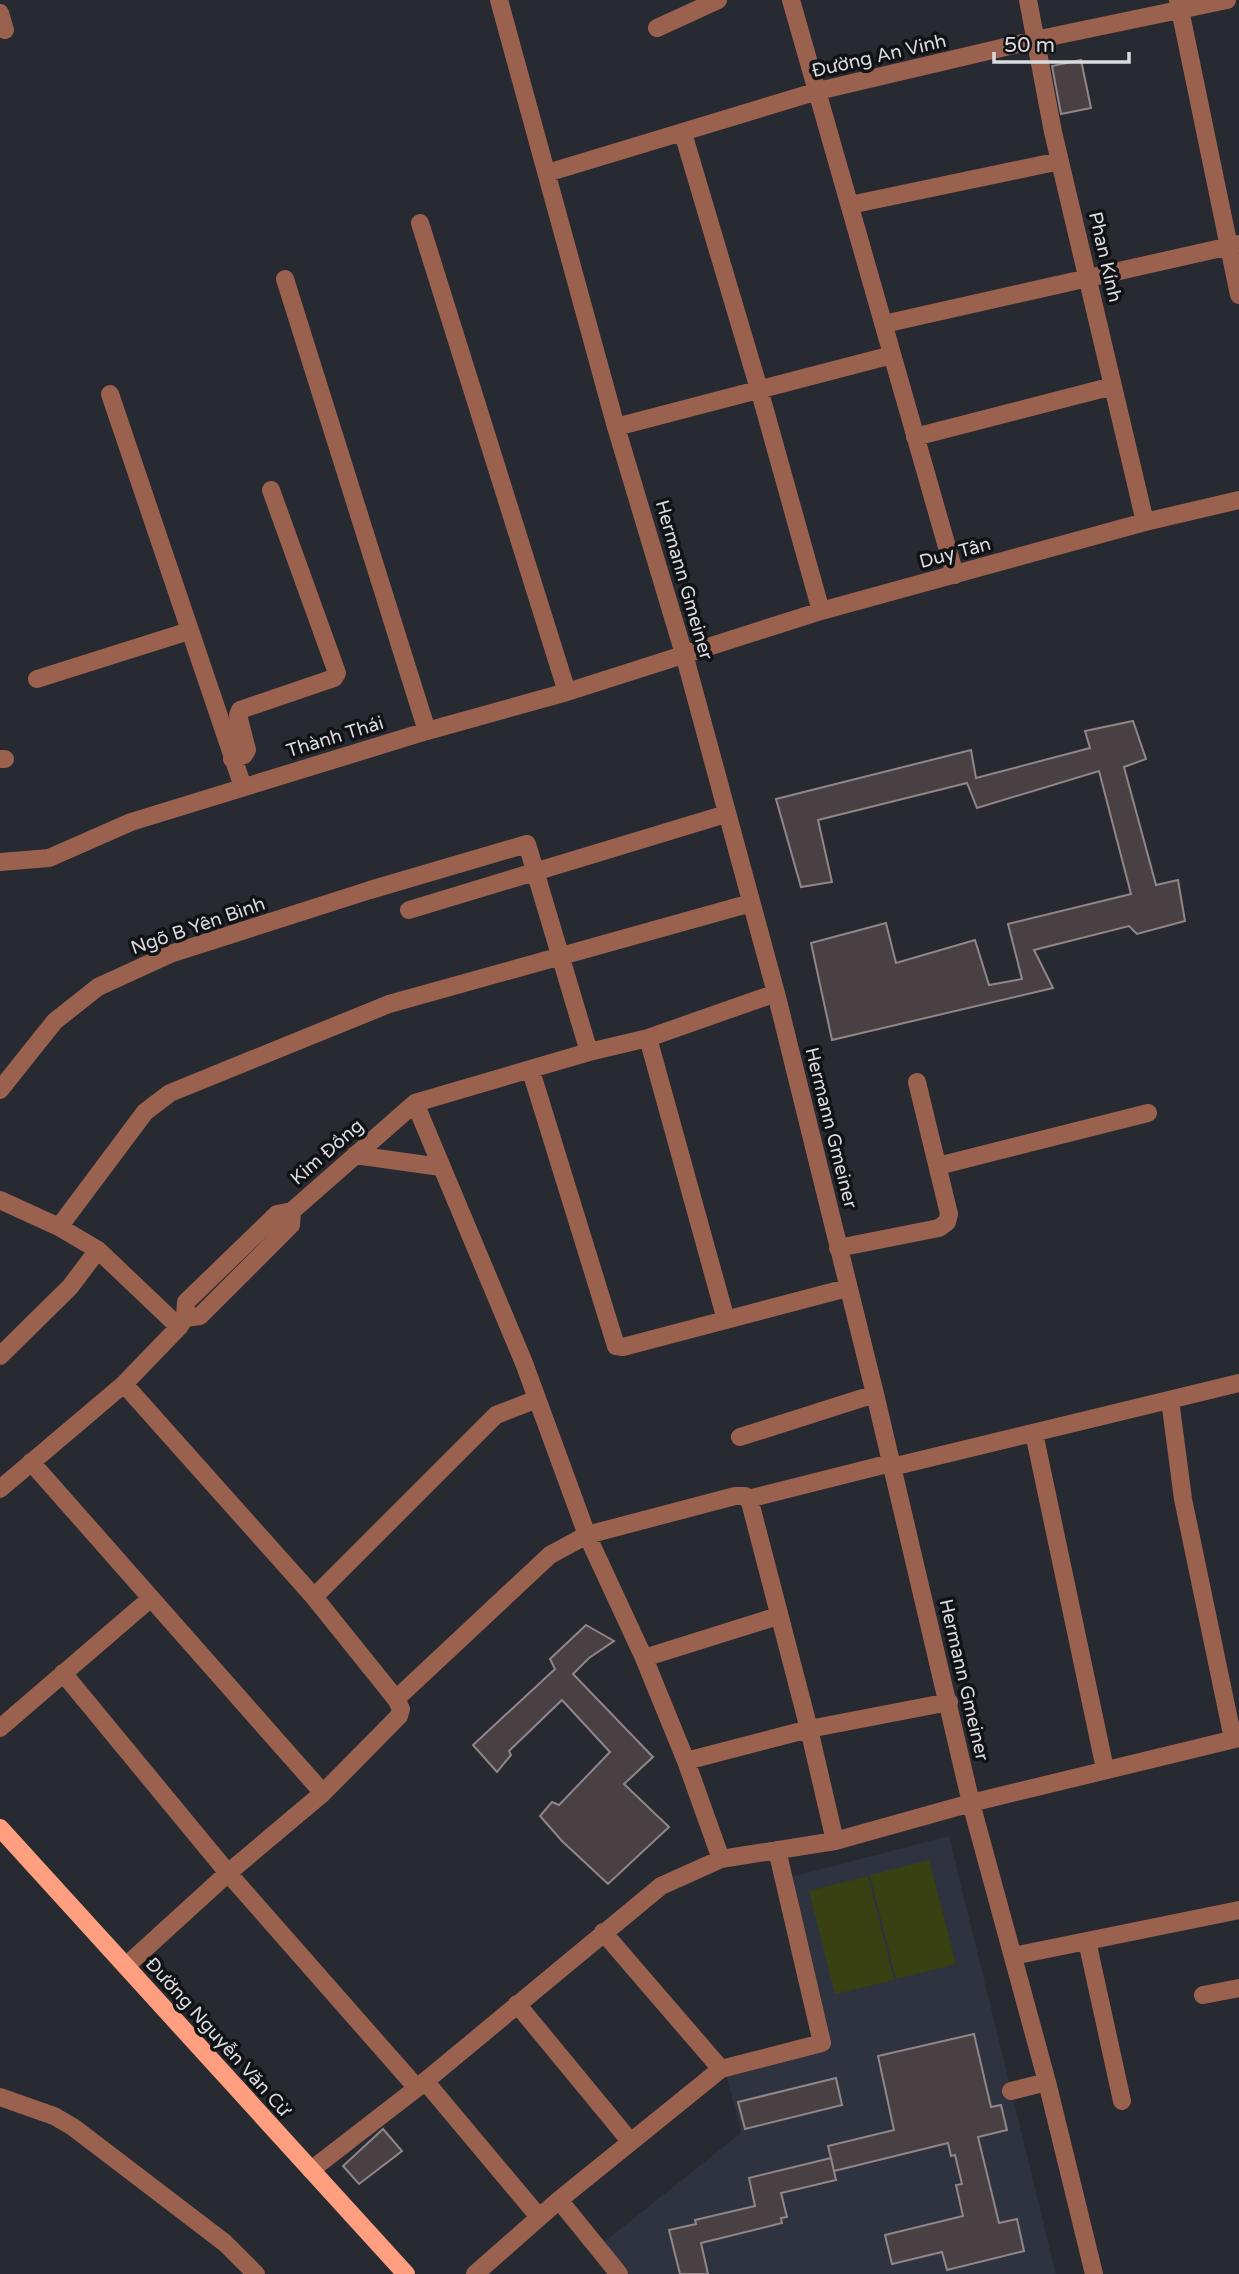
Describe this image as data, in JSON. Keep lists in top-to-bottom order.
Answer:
{
  "streets": {
    "main road": ["Đường Nguyễn Văn Cừ"],
    "street": [
      "Đường An Vinh",
      "Phan Kính",
      "Duy Tân",
      "Hermann Gmeiner",
      "Thành Thái",
      "Ngõ B Yên Bình",
      "Kim Đồng"
    ]
  },
  "crossings": [
    ["Đường An Vinh", "Phan Kính"],
    ["Đường An Vinh", "Hermann Gmeiner"],
    ["Phan Kính", "Duy Tân"],
    ["Duy Tân", "Hermann Gmeiner"],
    ["Duy Tân", "Thành Thái"],
    ["Hermann Gmeiner", "Thành Thái"],
    ["Hermann Gmeiner", "Kim Đồng"]
  ],
  "scale_bar": "50 m"
}
